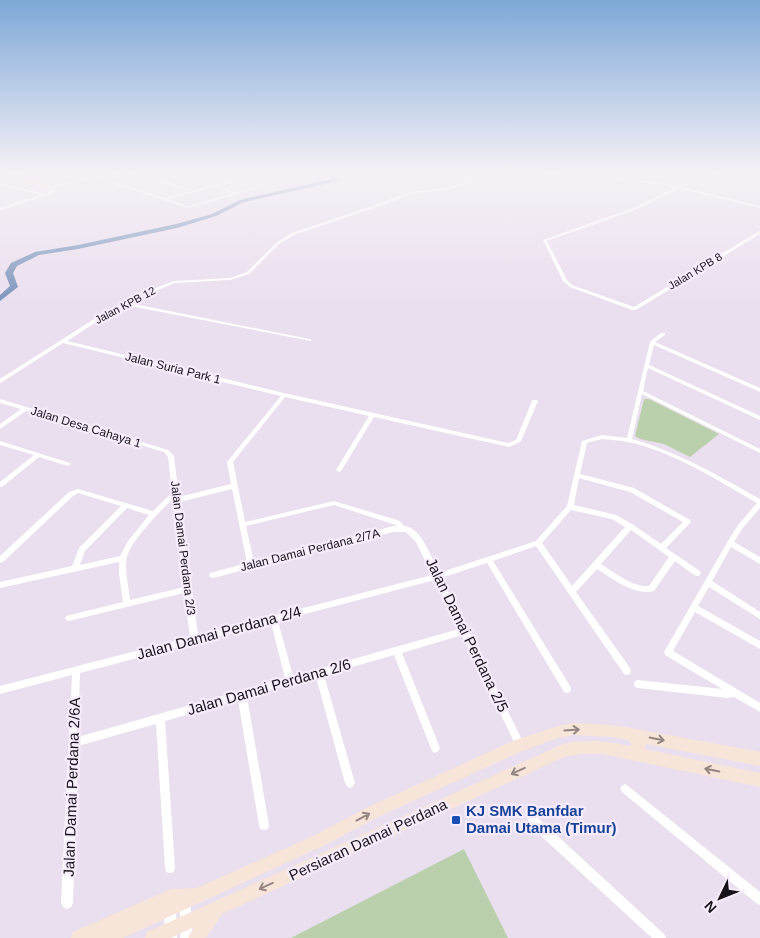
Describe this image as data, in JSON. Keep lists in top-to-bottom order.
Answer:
{
  "streets": {
    "main road": ["Persiaran Damai Perdana"],
    "street": [
      "Jalan KPB 8",
      "Jalan KPB 12",
      "Jalan Suria Park 1",
      "Jalan Desa Cahaya 1",
      "Jalan Damai Perdana 2/3",
      "Jalan Damai Perdana 2/7A",
      "Jalan Damai Perdana 2/4",
      "Jalan Damai Perdana 2/5",
      "Jalan Damai Perdana 2/6",
      "Jalan Damai Perdana 2/6A"
    ]
  },
  "crossings": [
    ["Jalan KPB 12", "Jalan Suria Park 1"],
    ["Jalan Desa Cahaya 1", "Jalan Damai Perdana 2/3"],
    ["Jalan Damai Perdana 2/3", "Jalan Damai Perdana 2/4"],
    ["Jalan Damai Perdana 2/7A", "Jalan Damai Perdana 2/5"],
    ["Jalan Damai Perdana 2/4", "Jalan Damai Perdana 2/5"],
    ["Jalan Damai Perdana 2/4", "Jalan Damai Perdana 2/6A"],
    ["Jalan Damai Perdana 2/5", "Jalan Damai Perdana 2/6"],
    ["Jalan Damai Perdana 2/5", "Persiaran Damai Perdana"],
    ["Jalan Damai Perdana 2/6", "Jalan Damai Perdana 2/6A"]
  ],
  "places": {
    "transit": ["KJ SMK Banfdar Damai Utama (Timur)"]
  },
  "north": "bottom left"
}
